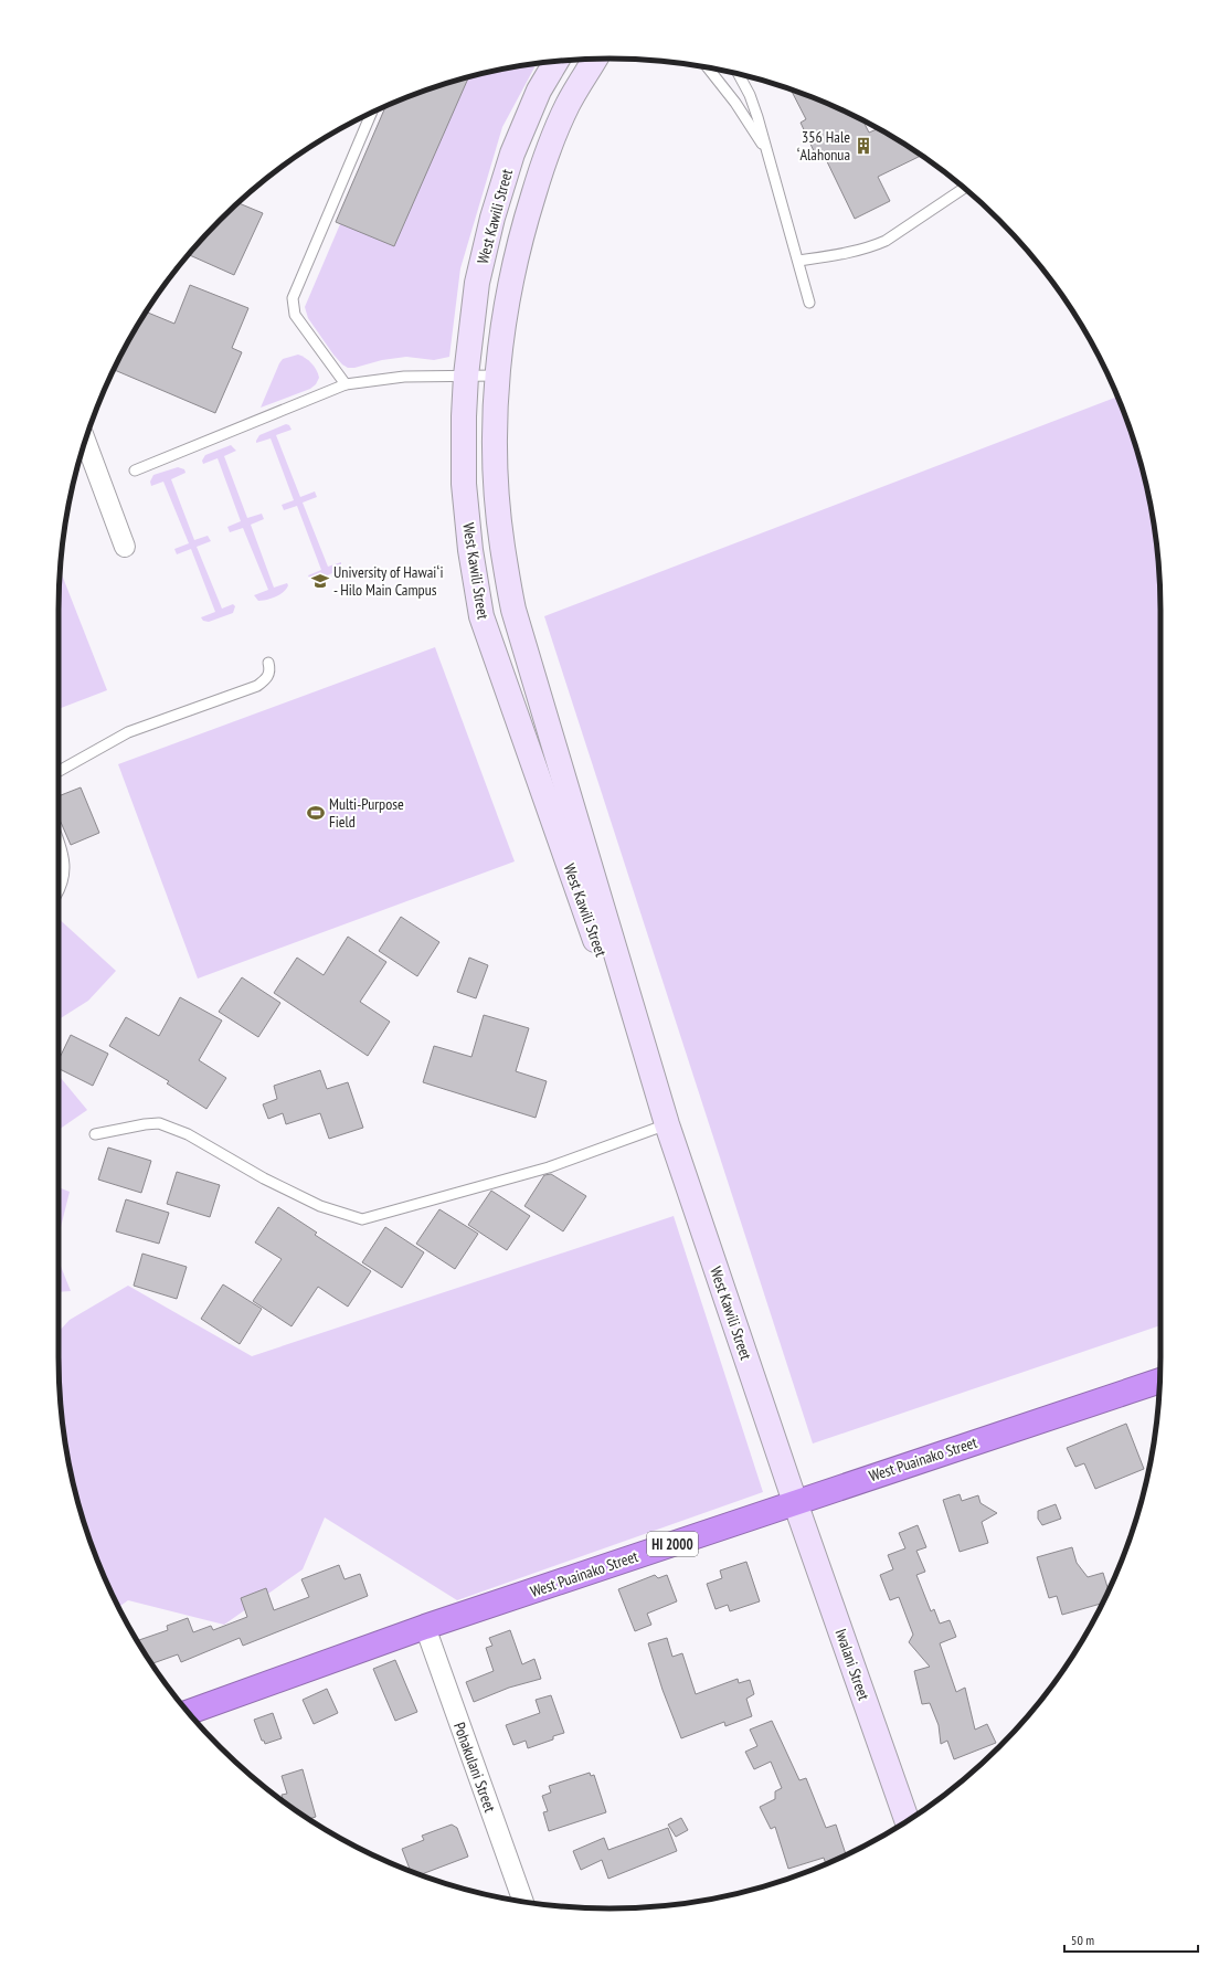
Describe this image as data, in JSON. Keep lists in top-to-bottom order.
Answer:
{
  "streets": {
    "highway": ["West Puainako Street", "HI 2000"],
    "street": ["West Kawili Street", "Iwalani Street", "Pohakulani Street"]
  },
  "crossings": [
    ["West Kawili Street", "West Puainako Street"],
    ["West Kawili Street", "Iwalani Street"],
    ["West Puainako Street", "Iwalani Street"],
    ["West Puainako Street", "Pohakulani Street"]
  ],
  "places": {
    "building": ["356 Hale ʻAlahonua"],
    "school or university": ["University of Hawaiʻi - Hilo Main Campus"],
    "sports": ["Multi-Purpose Field"]
  },
  "scale_bar": "50 m"
}
